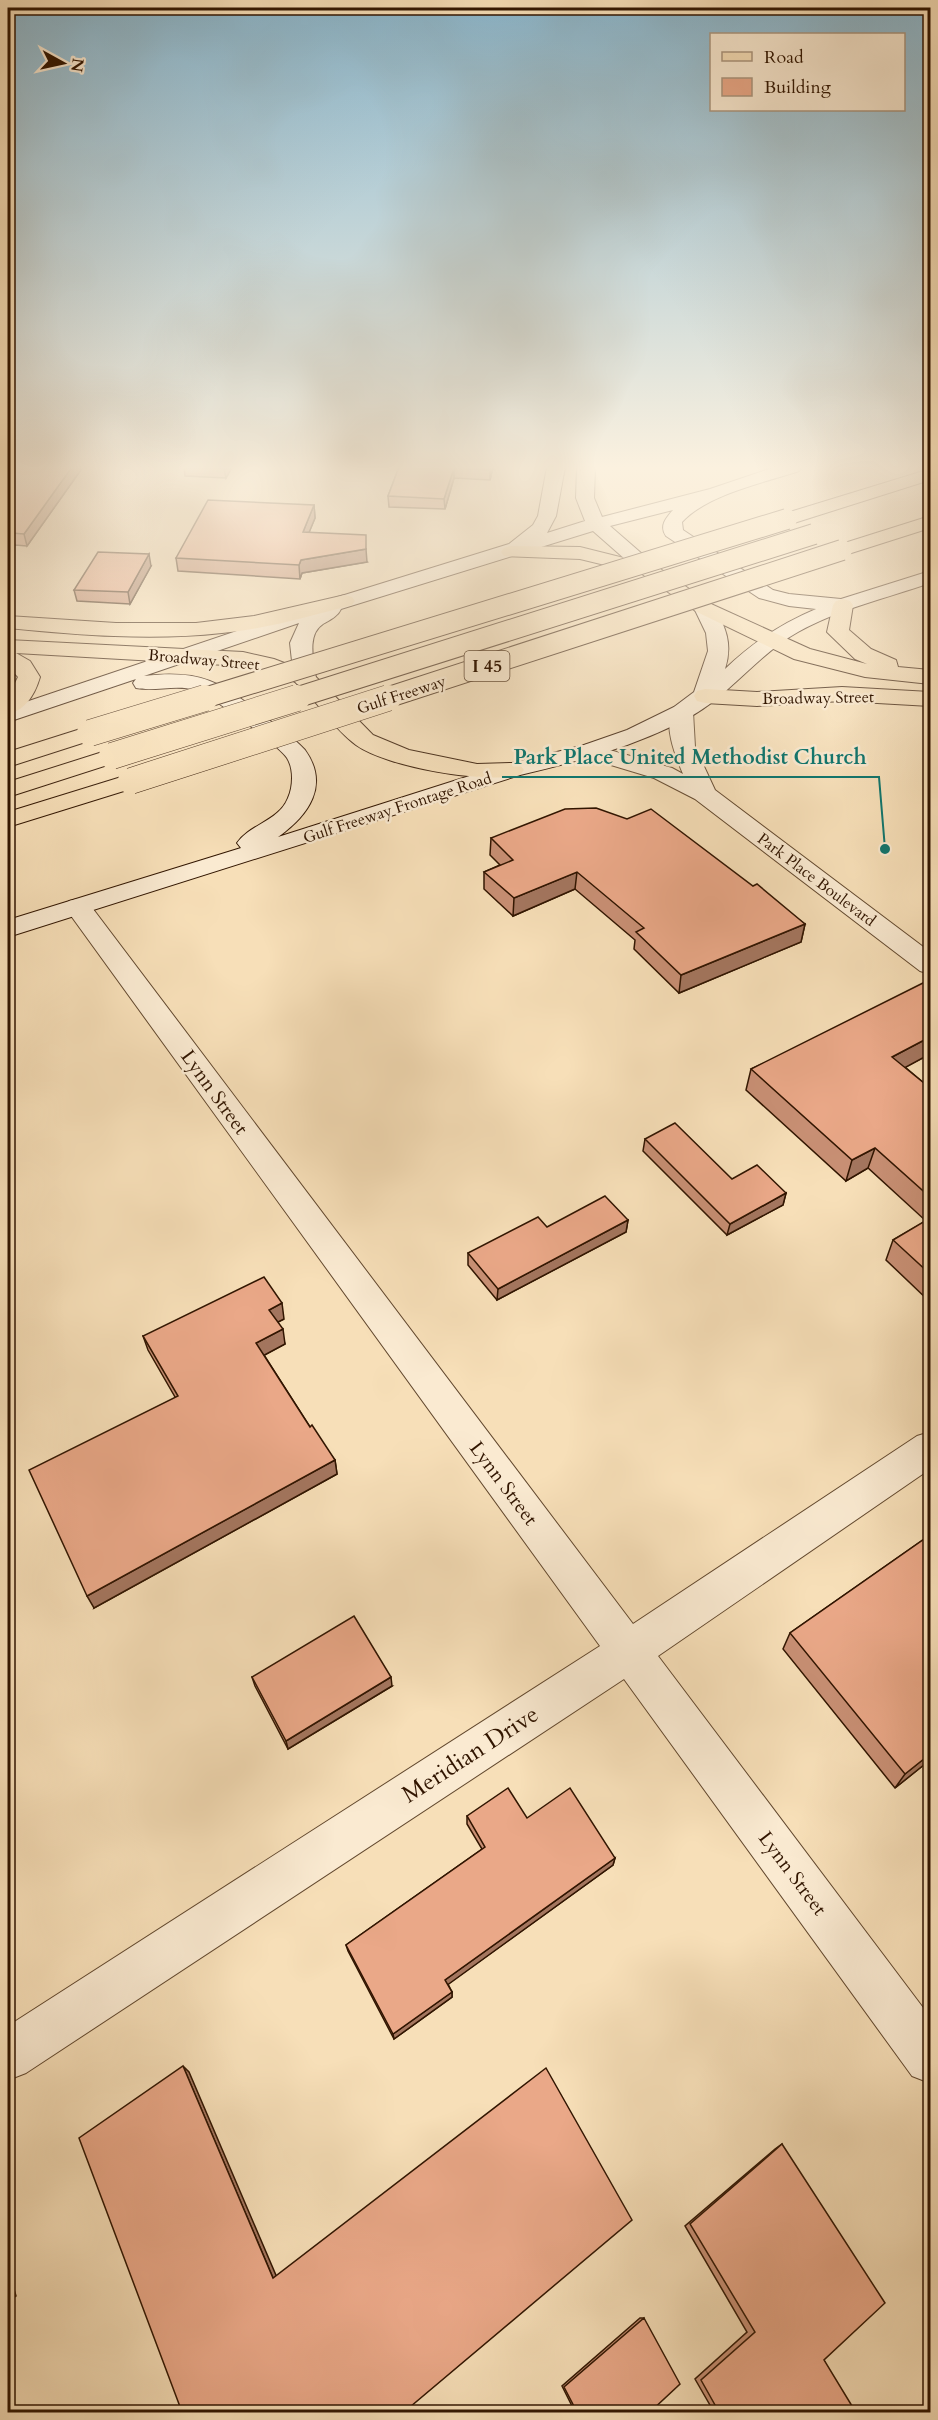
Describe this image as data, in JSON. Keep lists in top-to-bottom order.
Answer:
{
  "streets": {
    "main road": [
      "Broadway Street",
      "I 45",
      "Gulf Freeway",
      "Gulf Freeway Frontage Road",
      "Park Place Boulevard",
      "Lynn Street",
      "Meridian Drive"
    ]
  },
  "crossings": [
    ["Broadway Street", "Gulf Freeway Frontage Road"],
    ["Gulf Freeway Frontage Road", "Park Place Boulevard"],
    ["Gulf Freeway Frontage Road", "Lynn Street"],
    ["Lynn Street", "Meridian Drive"]
  ],
  "places": ["Park Place United Methodist Church"],
  "legend": ["Road", "Building"],
  "north": "right"
}
